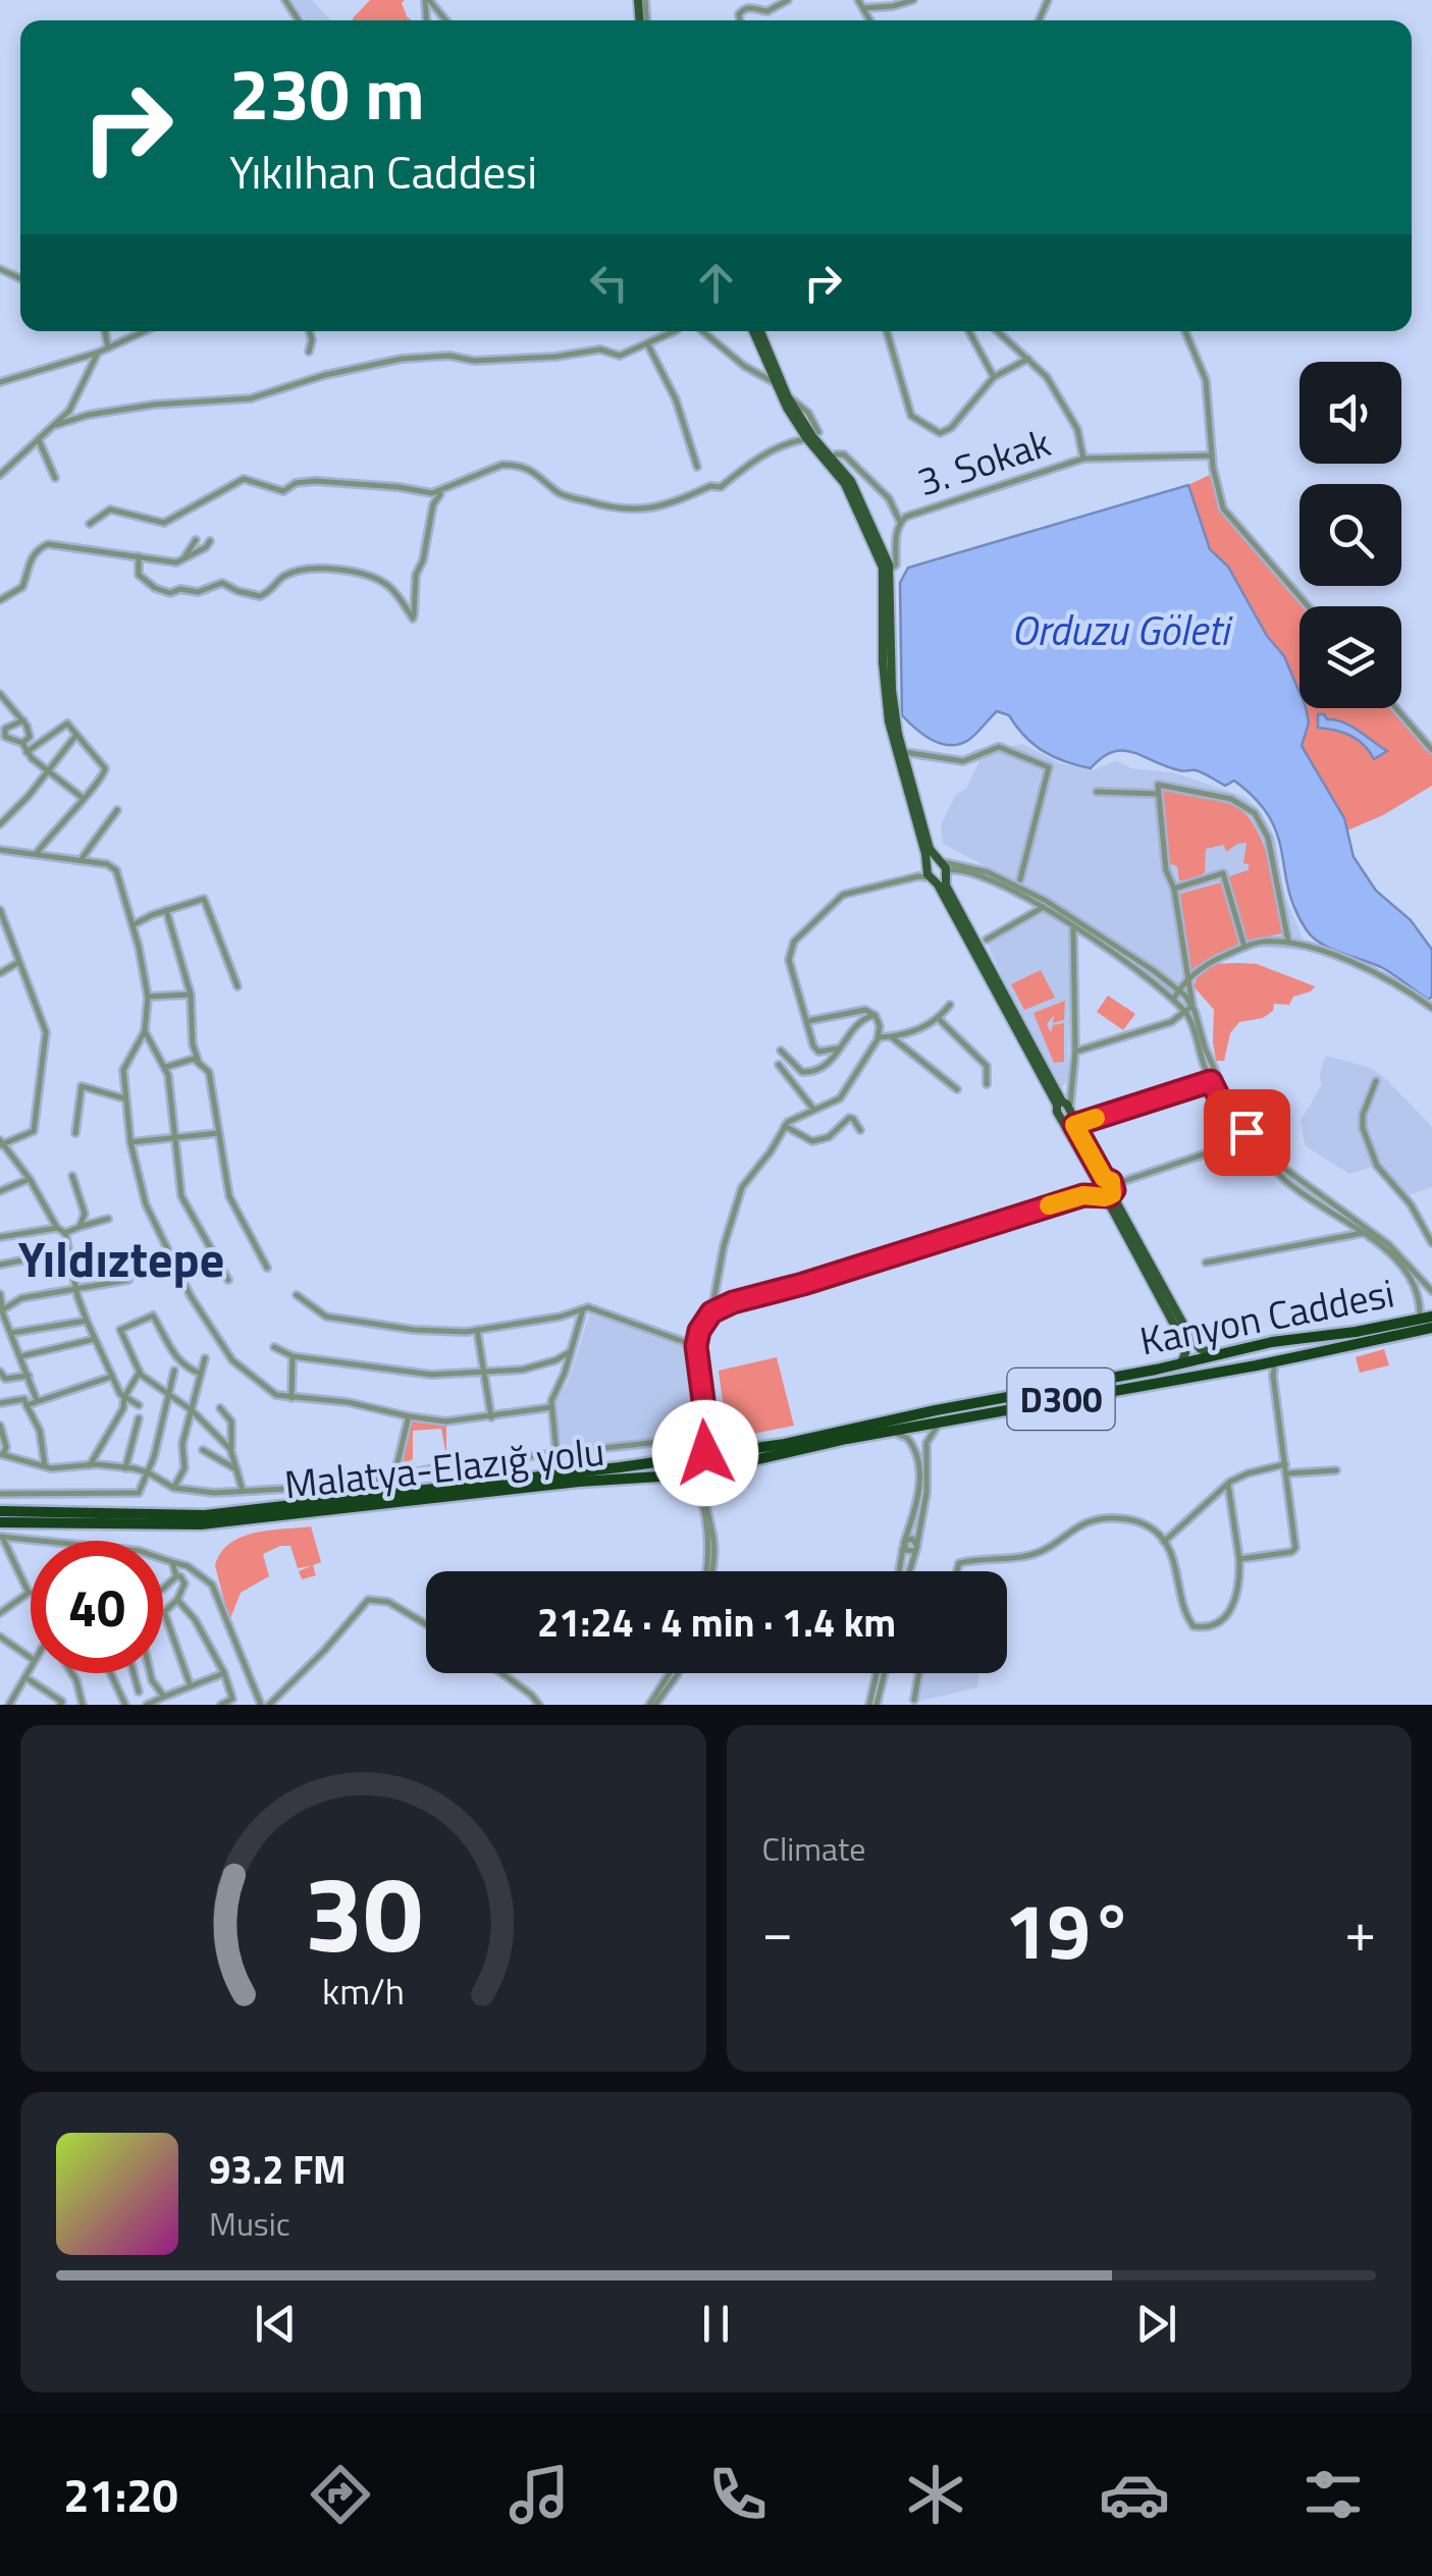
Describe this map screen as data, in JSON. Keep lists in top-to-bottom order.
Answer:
{
  "streets": {
    "highway": ["Kanyon Caddesi", "D300", "Malatya-Elazığ yolu"],
    "street": ["3. Sokak"]
  },
  "crossings": [
    ["Kanyon Caddesi", "D300"]
  ],
  "districts": ["Yıldıztepe"],
  "water": ["Orduzu Göleti"],
  "page": {
    "turn": ["230 m", "Yıkılhan Caddesi"],
    "limit": "40",
    "trip": "21:24 · 4 min · 1.4 km",
    "tile": "Climate",
    "heat": ["−", "19°", "+"],
    "song": ["93.2 FM", "Music"],
    "tabs": "21:20",
    "gauge": ["30", "km/h"]
  }
}
